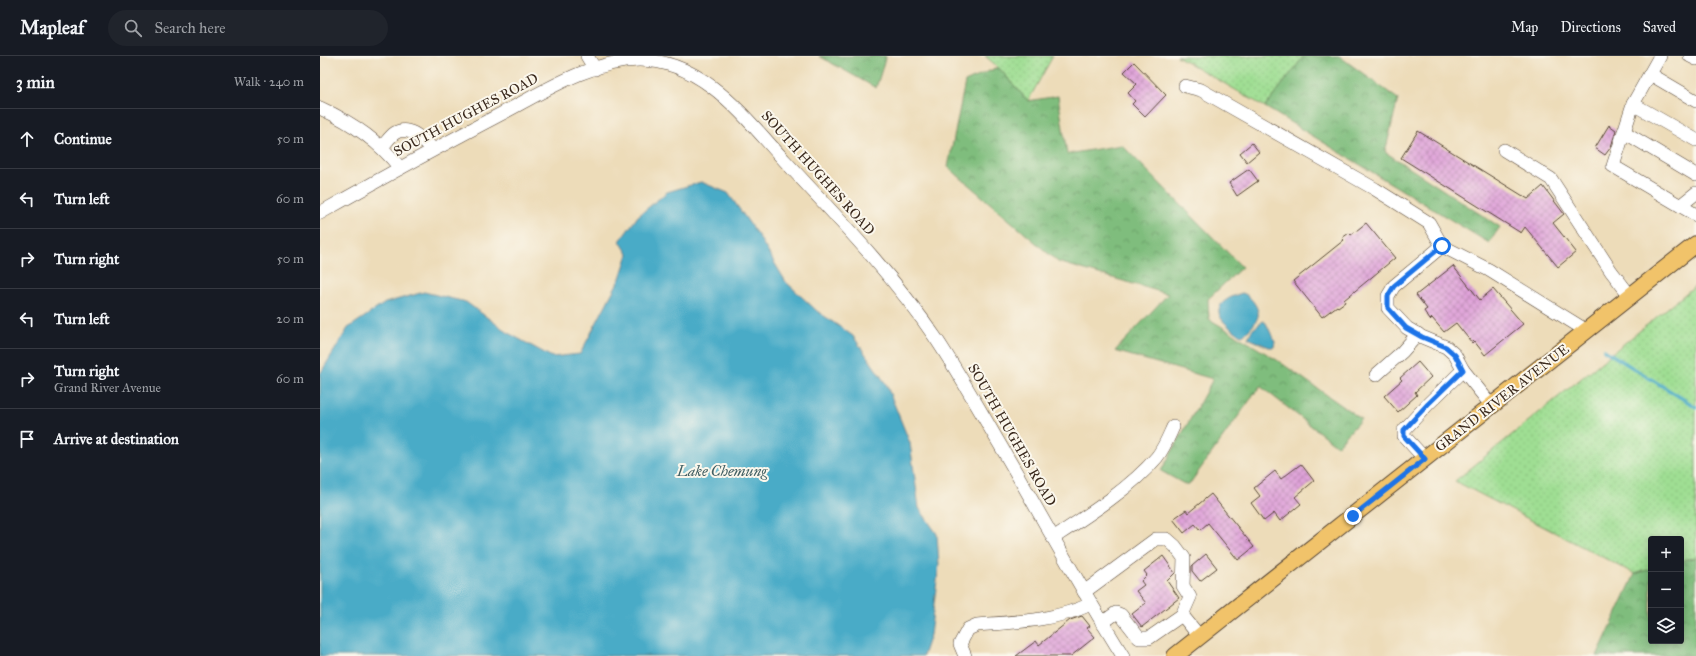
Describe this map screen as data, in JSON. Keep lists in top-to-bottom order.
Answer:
{
  "streets": {
    "main road": ["GRAND RIVER AVENUE"],
    "street": ["SOUTH HUGHES ROAD"]
  },
  "water": ["Lake Chemung"],
  "page": {
    "header": "Mapleaf",
    "search": "Search here",
    "nav": ["Map", "Directions", "Saved"],
    "heading": ["3 min", "Walk · 240 m"],
    "list": [
      ["Continue", "50 m"],
      ["Turn left", "60 m"],
      ["Turn right", "50 m"],
      ["Turn left", "20 m"],
      ["Turn right", "Grand River Avenue", "60 m"],
      "Arrive at destination"
    ],
    "map_buttons": ["+", "−"]
  }
}
